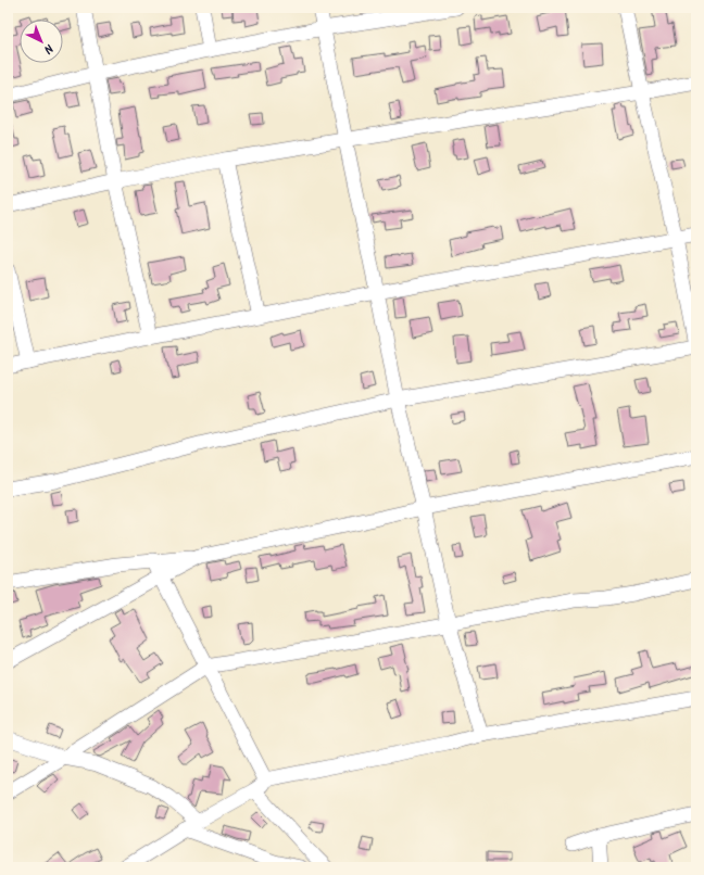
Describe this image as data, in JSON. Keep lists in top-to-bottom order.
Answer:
{
  "north": "bottom right"
}
